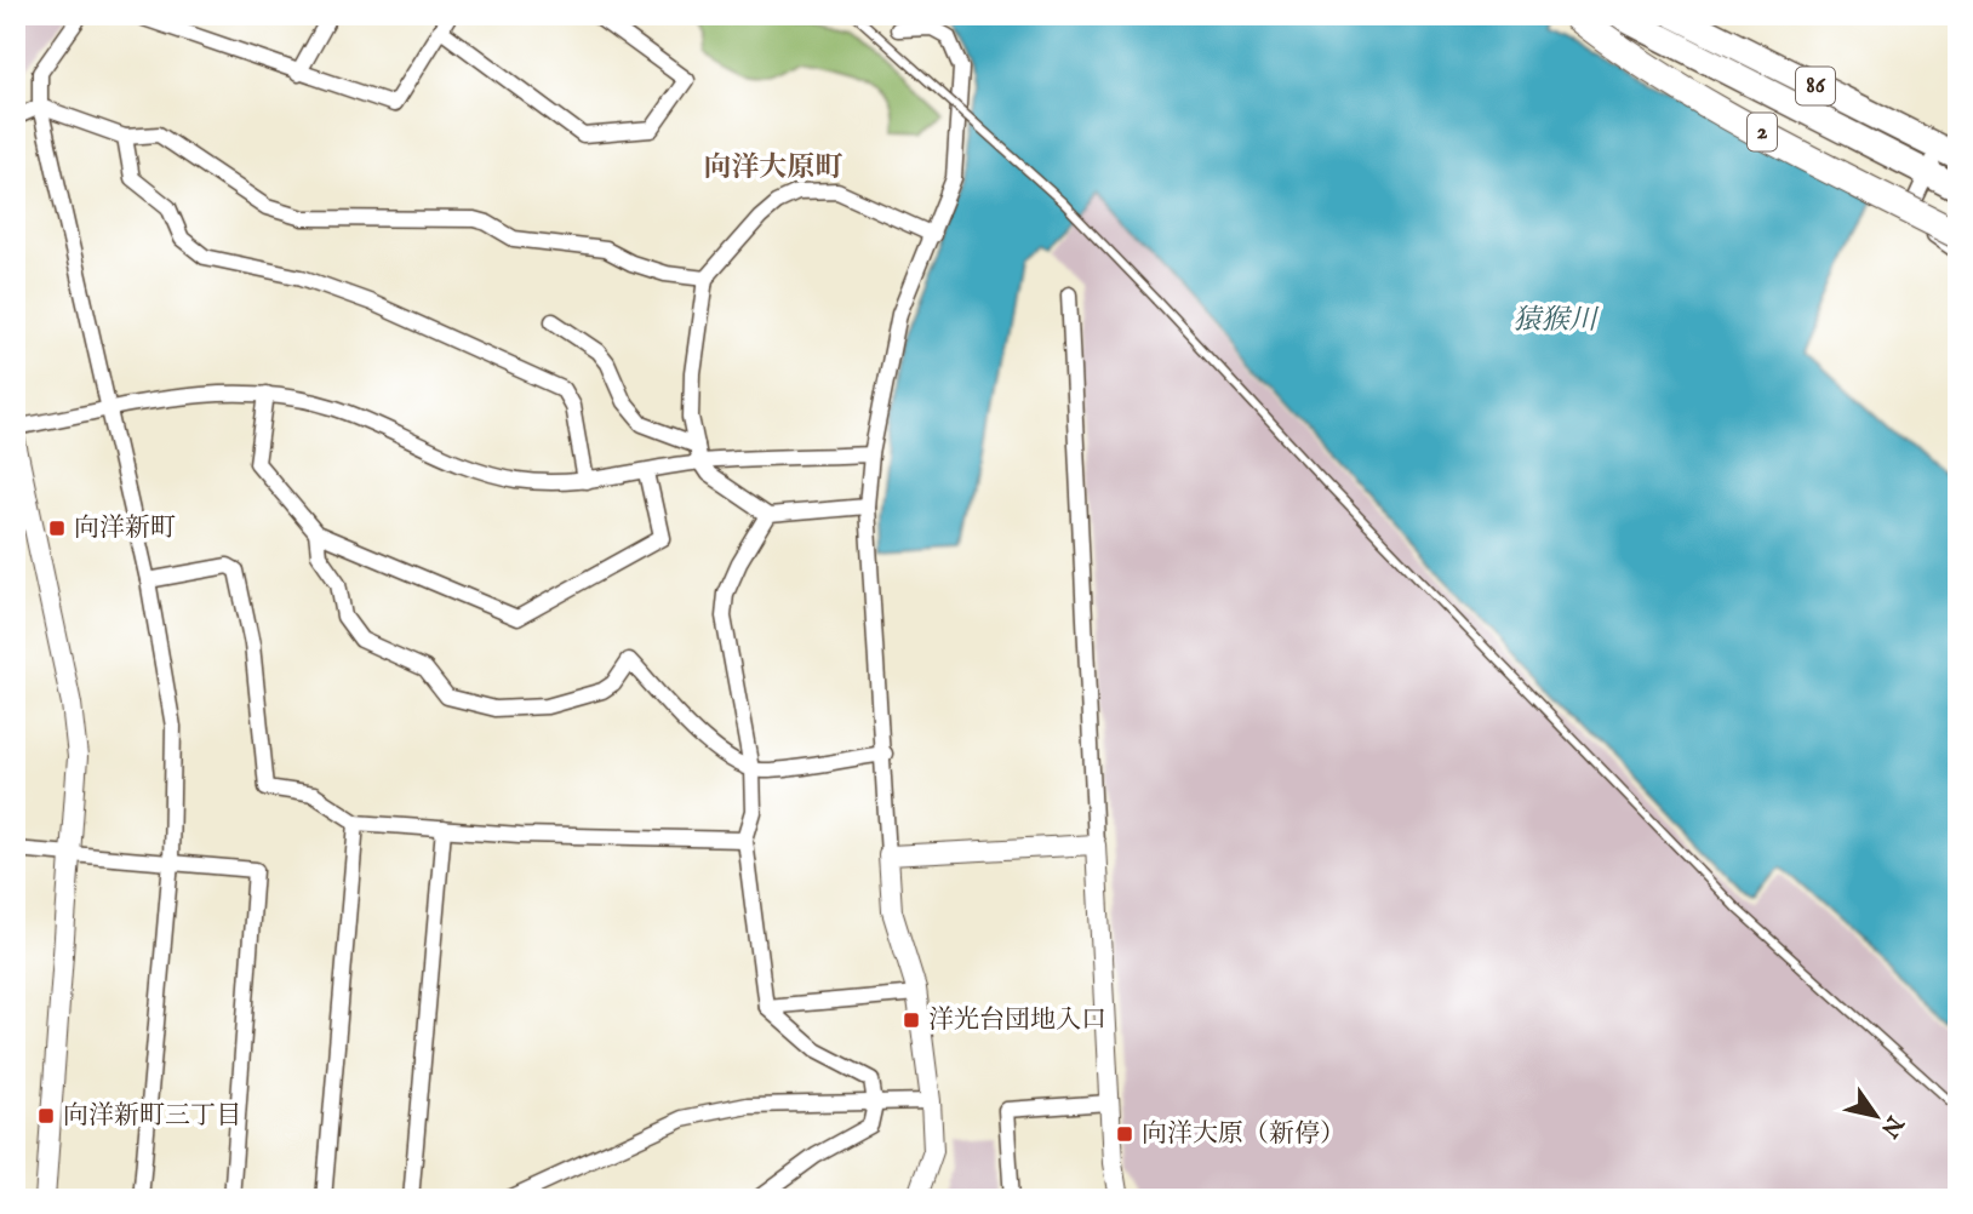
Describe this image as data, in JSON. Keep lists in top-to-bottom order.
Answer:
{
  "streets": {
    "highway": ["2"],
    "main road": ["86"]
  },
  "districts": ["向洋大原町"],
  "water": ["猿猴川"],
  "places": {
    "transit": [
      "向洋新町",
      "洋光台団地入口",
      "向洋新町三丁目",
      "向洋大原（新停）"
    ]
  },
  "north": "bottom right"
}
